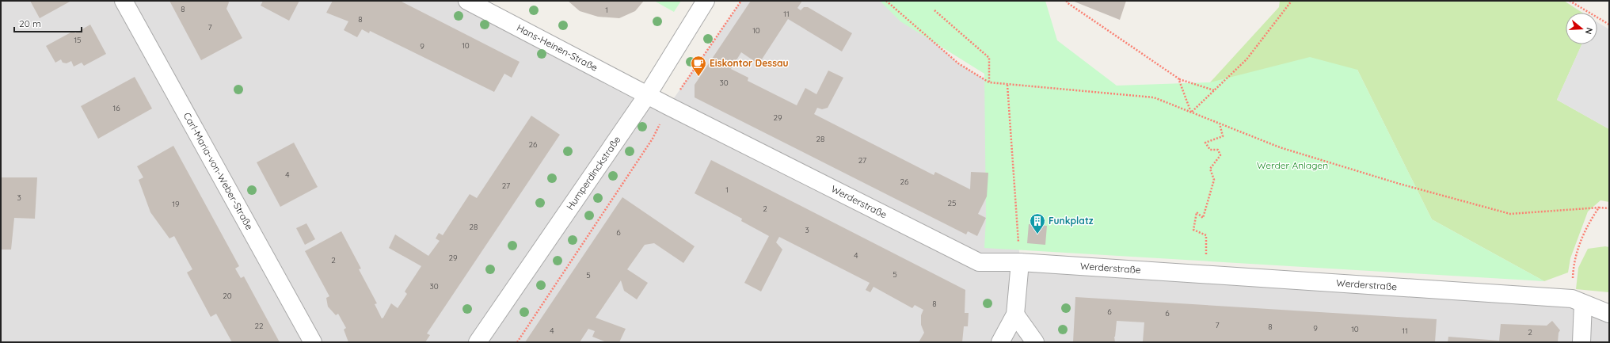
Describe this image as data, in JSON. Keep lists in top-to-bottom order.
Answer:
{
  "streets": {
    "street": [
      "Hans-Heinen-Straße",
      "Carl-Maria-von-Weber-Straße",
      "Humperdinckstraße",
      "Werderstraße"
    ]
  },
  "crossings": [
    ["Hans-Heinen-Straße", "Humperdinckstraße"],
    ["Hans-Heinen-Straße", "Werderstraße"],
    ["Humperdinckstraße", "Werderstraße"]
  ],
  "parks": ["Werder Anlagen"],
  "places": {
    "cafe": ["Eiskontor Dessau"],
    "building": ["Funkplatz"]
  },
  "house_numbers": [
    "8",
    "1",
    "11",
    "8",
    "7",
    "10",
    "15",
    "10",
    "9",
    "30",
    "16",
    "29",
    "28",
    "26",
    "27",
    "4",
    "26",
    "27",
    "1",
    "3",
    "25",
    "19",
    "2",
    "28",
    "3",
    "6",
    "4",
    "29",
    "2",
    "5",
    "5",
    "30",
    "20",
    "8",
    "6",
    "6",
    "7",
    "22",
    "8",
    "9",
    "10",
    "4",
    "11",
    "2"
  ],
  "scale_bar": "20 m",
  "north": "right"
}
